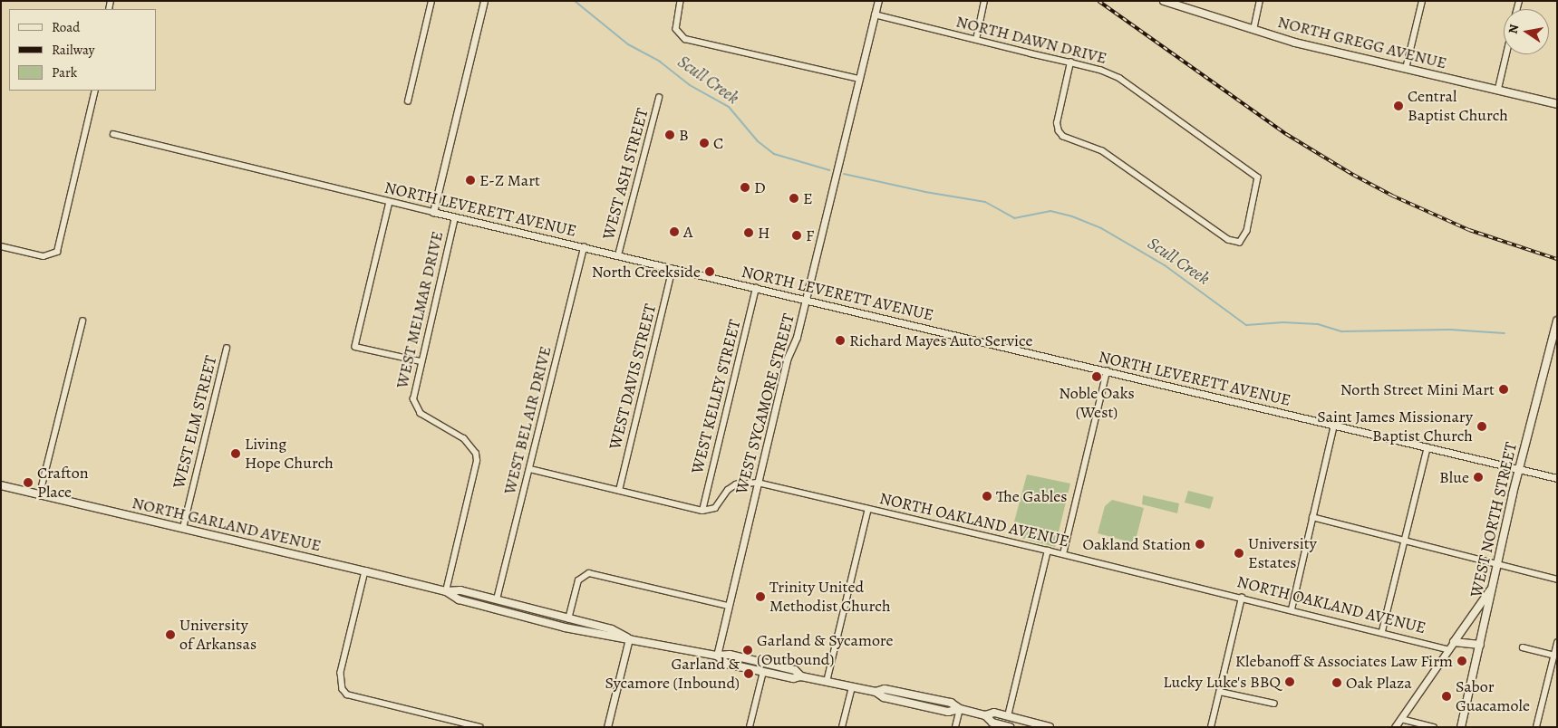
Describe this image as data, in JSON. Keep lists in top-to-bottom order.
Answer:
{
  "streets": {
    "main road": ["NORTH GREGG AVENUE", "WEST NORTH STREET", "NORTH GARLAND AVENUE"],
    "street": [
      "NORTH DAWN DRIVE",
      "WEST ASH STREET",
      "NORTH LEVERETT AVENUE",
      "WEST MELMAR DRIVE",
      "WEST DAVIS STREET",
      "WEST KELLEY STREET",
      "WEST SYCAMORE STREET",
      "WEST BEL AIR DRIVE",
      "WEST ELM STREET",
      "NORTH OAKLAND AVENUE"
    ]
  },
  "crossings": [
    ["NORTH DAWN DRIVE", "WEST SYCAMORE STREET"],
    ["WEST ASH STREET", "NORTH LEVERETT AVENUE"],
    ["NORTH LEVERETT AVENUE", "WEST MELMAR DRIVE"],
    ["NORTH LEVERETT AVENUE", "WEST DAVIS STREET"],
    ["NORTH LEVERETT AVENUE", "WEST KELLEY STREET"],
    ["NORTH LEVERETT AVENUE", "WEST SYCAMORE STREET"],
    ["NORTH LEVERETT AVENUE", "WEST BEL AIR DRIVE"],
    ["NORTH LEVERETT AVENUE", "WEST NORTH STREET"],
    ["WEST MELMAR DRIVE", "NORTH GARLAND AVENUE"],
    ["WEST KELLEY STREET", "NORTH OAKLAND AVENUE"],
    ["WEST SYCAMORE STREET", "NORTH OAKLAND AVENUE"],
    ["WEST SYCAMORE STREET", "NORTH GARLAND AVENUE"],
    ["WEST BEL AIR DRIVE", "NORTH GARLAND AVENUE"],
    ["WEST ELM STREET", "NORTH GARLAND AVENUE"]
  ],
  "water": ["Scull Creek"],
  "places": [
    "Central Baptist Church",
    "B",
    "C",
    "E-Z Mart",
    "D",
    "E",
    "A",
    "H",
    "F",
    "North Creekside",
    "Richard Mayes Auto Service",
    "Noble Oaks (West)",
    "North Street Mini Mart",
    "Saint James Missionary Baptist Church",
    "Living Hope Church",
    "Blue",
    "Crafton Place",
    "The Gables",
    "Oakland Station",
    "University Estates",
    "Trinity United Methodist Church",
    "University of Arkansas",
    "Garland & Sycamore (Outbound)",
    "Klebanoff & Associates Law Firm",
    "Garland & Sycamore (Inbound)",
    "Lucky Luke's BBQ",
    "Oak Plaza",
    "Sabor Guacamole"
  ],
  "legend": ["Road", "Railway", "Park"],
  "north": "left"
}
